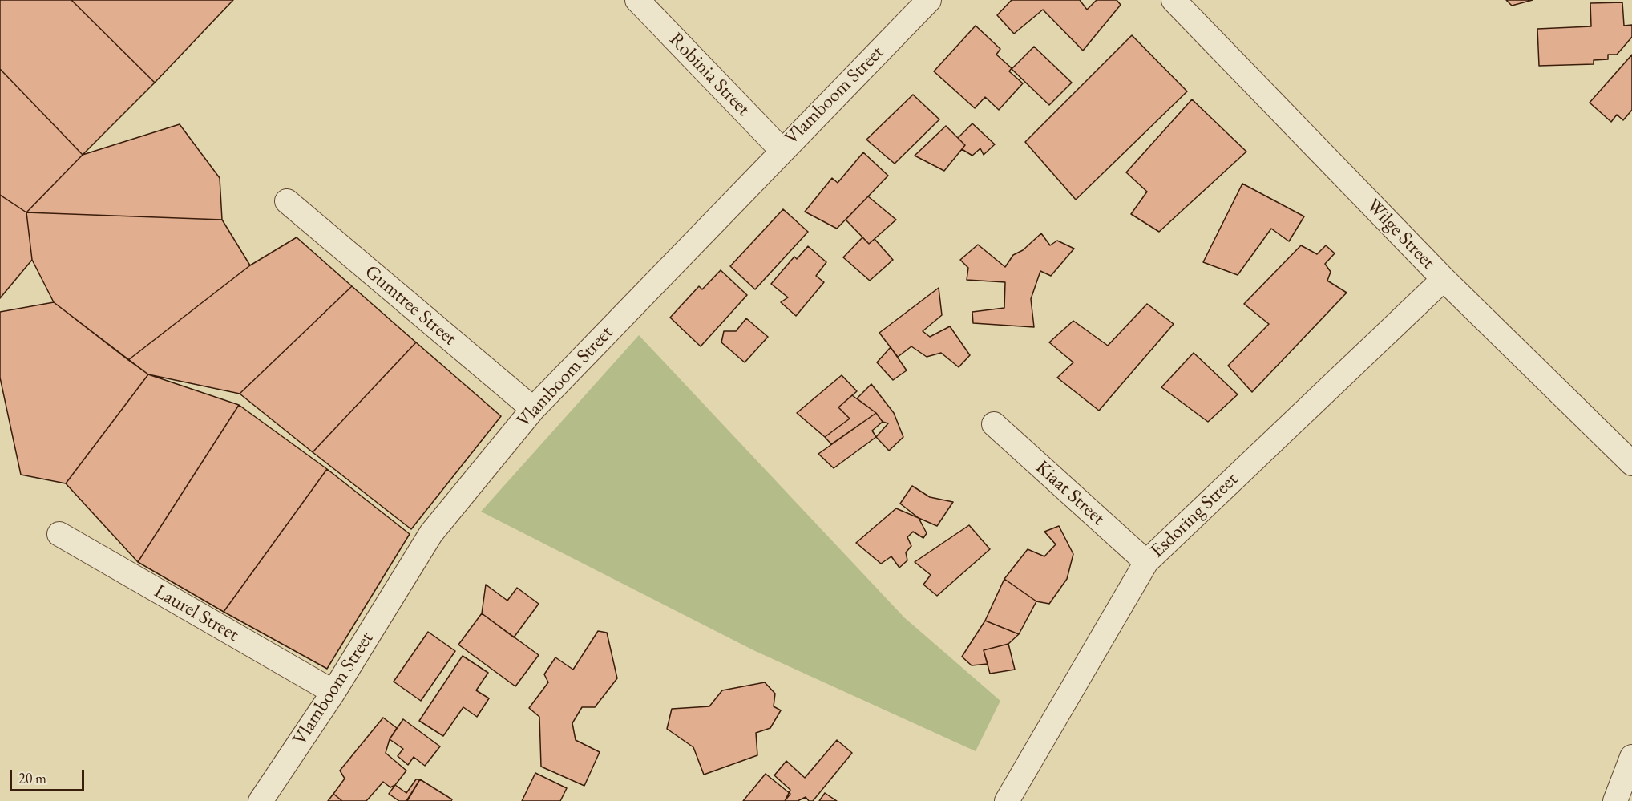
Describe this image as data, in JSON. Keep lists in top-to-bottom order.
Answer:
{
  "streets": {
    "street": [
      "Robinia Street",
      "Vlamboom Street",
      "Wilge Street",
      "Gumtree Street",
      "Kiaat Street",
      "Esdoring Street",
      "Laurel Street"
    ]
  },
  "crossings": [
    ["Robinia Street", "Vlamboom Street"],
    ["Vlamboom Street", "Gumtree Street"],
    ["Vlamboom Street", "Laurel Street"],
    ["Wilge Street", "Esdoring Street"],
    ["Kiaat Street", "Esdoring Street"]
  ],
  "scale_bar": "20 m"
}
